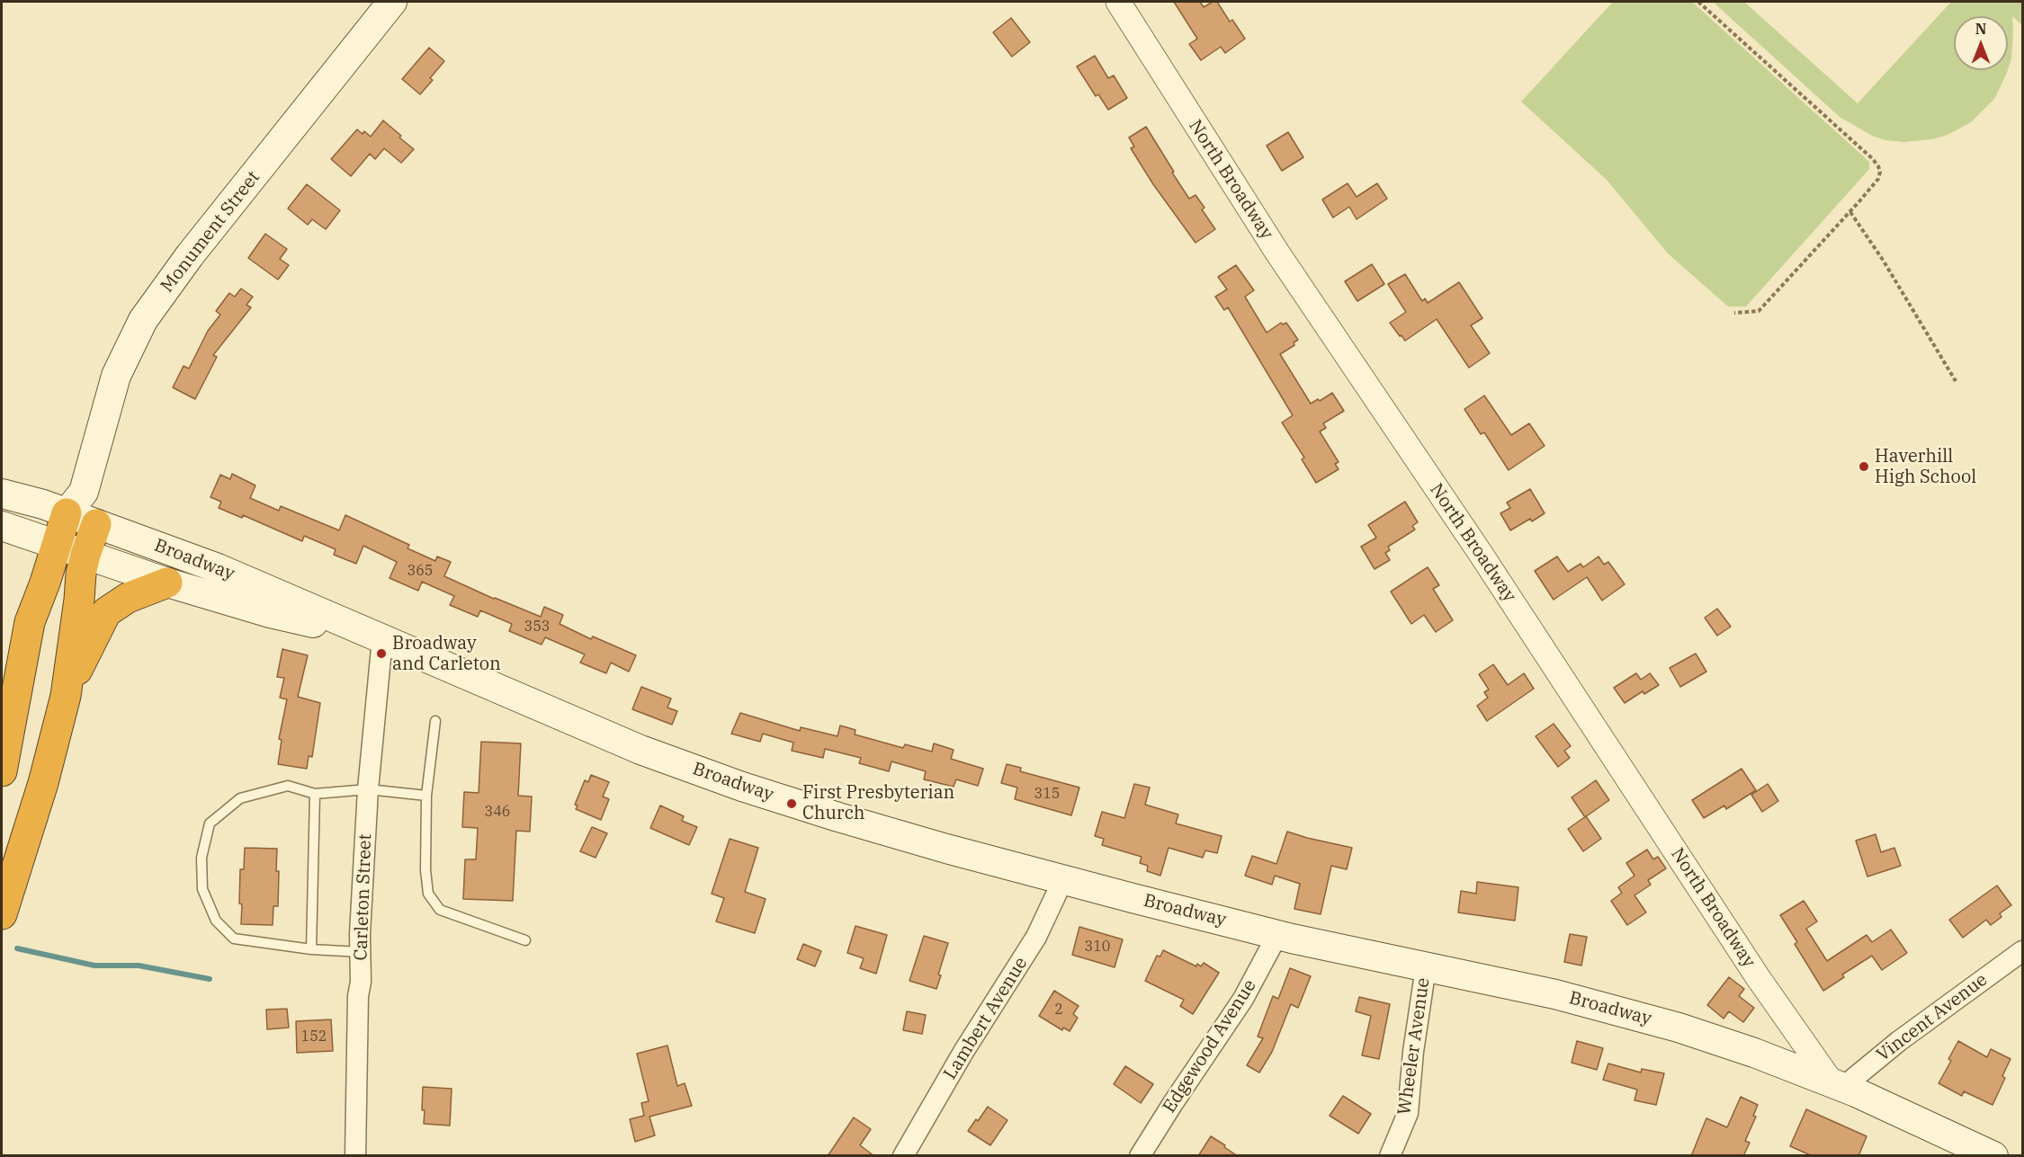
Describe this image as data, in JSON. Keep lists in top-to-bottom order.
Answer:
{
  "streets": {
    "main road": ["Monument Street", "Broadway"],
    "street": [
      "North Broadway",
      "Carleton Street",
      "Vincent Avenue",
      "Lambert Avenue",
      "Edgewood Avenue",
      "Wheeler Avenue"
    ]
  },
  "crossings": [
    ["North Broadway", "Broadway"],
    ["North Broadway", "Vincent Avenue"],
    ["Monument Street", "Broadway"],
    ["Broadway", "Carleton Street"],
    ["Broadway", "Vincent Avenue"],
    ["Broadway", "Lambert Avenue"],
    ["Broadway", "Edgewood Avenue"],
    ["Broadway", "Wheeler Avenue"]
  ],
  "places": ["Haverhill High School", "Broadway and Carleton", "First Presbyterian Church"],
  "house_numbers": [
    "365",
    "353",
    "315",
    "346",
    "310",
    "2",
    "152"
  ],
  "north": "top"
}
